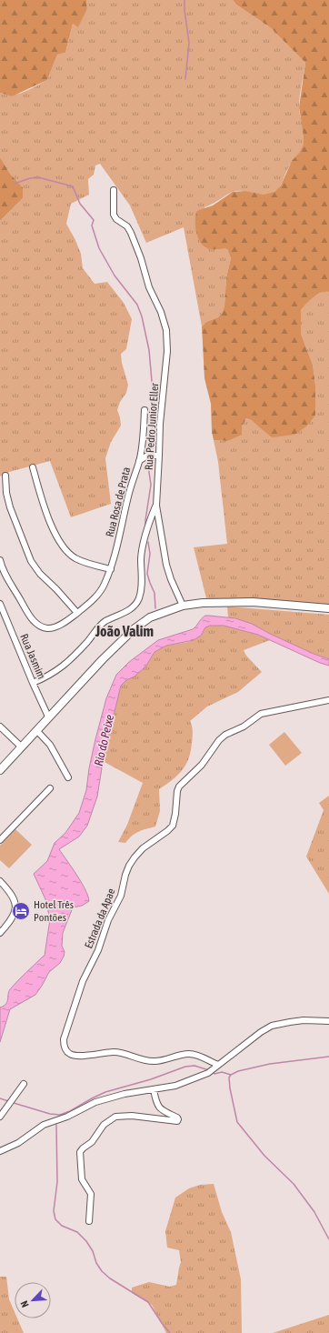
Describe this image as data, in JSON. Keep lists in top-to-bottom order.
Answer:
{
  "streets": {
    "street": [
      "Rua Pedro Junior Eller",
      "Rua Rosa de Prata",
      "Rua Jasmim",
      "Estrada da Apae"
    ]
  },
  "crossings": [
    ["Rua Pedro Junior Eller", "Rua Rosa de Prata"]
  ],
  "districts": ["João Valim"],
  "water": ["Rio do Peixe"],
  "places": {
    "hotel": ["Hotel Três Pontões"]
  },
  "north": "bottom left"
}
